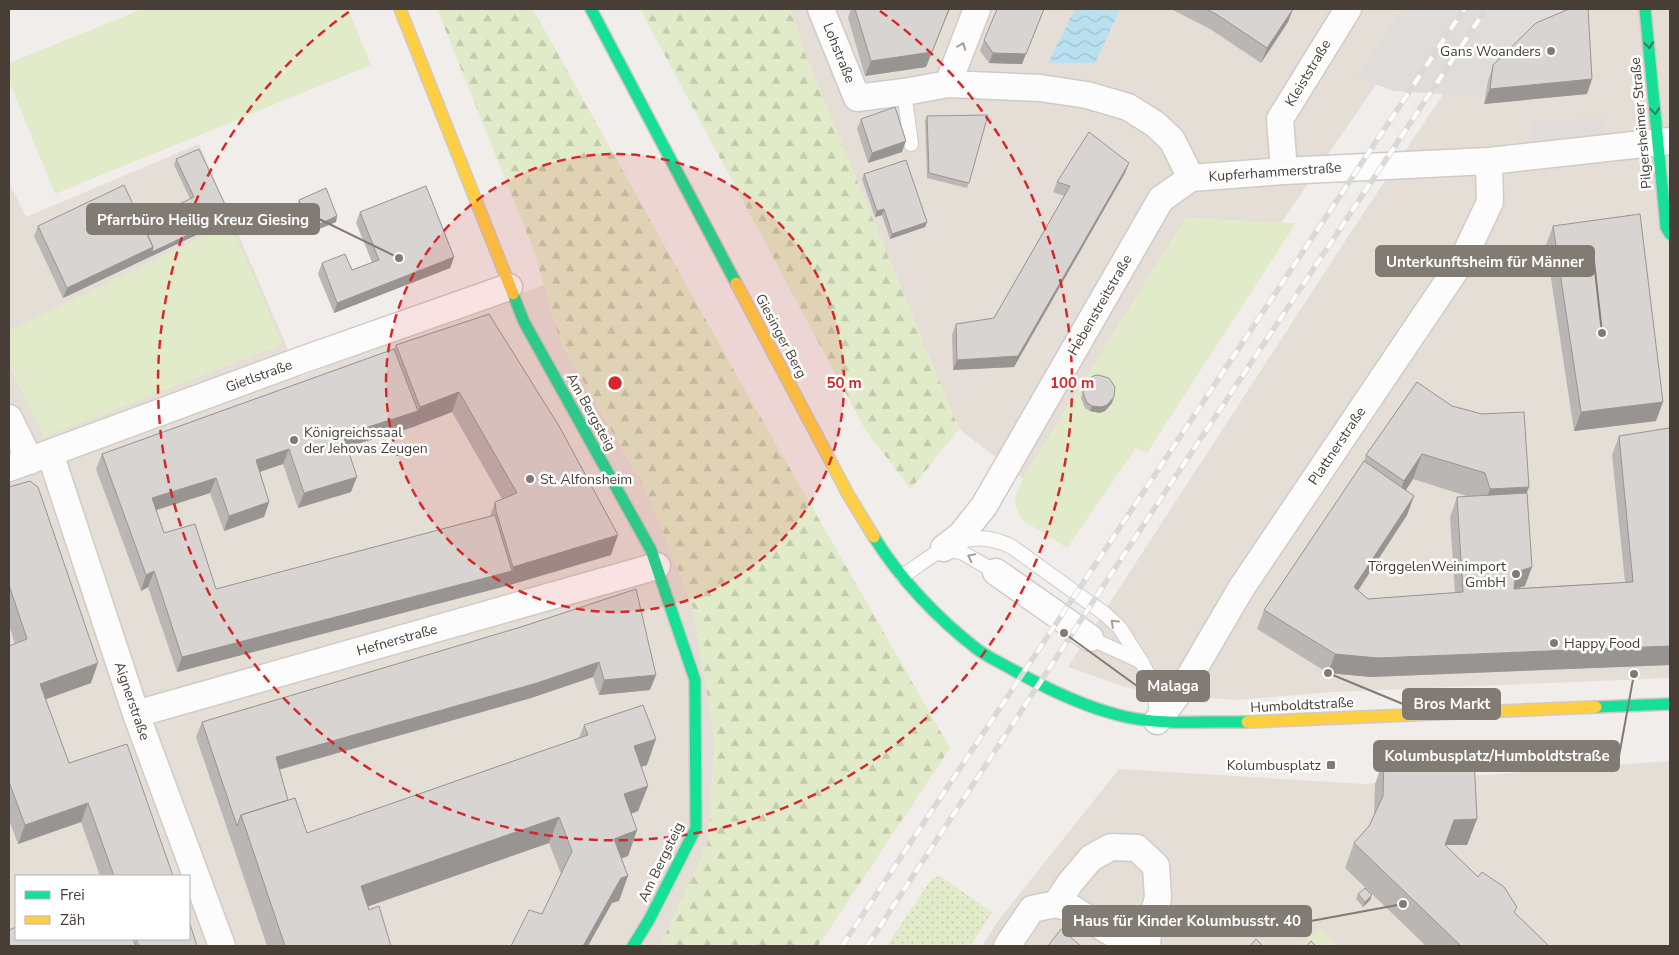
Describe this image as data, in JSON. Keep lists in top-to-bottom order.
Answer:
{
  "streets": {
    "main road": [
      "Pilgersheimer Straße",
      "Giesinger Berg",
      "Am Bergsteig",
      "Humboldtstraße"
    ],
    "street": [
      "Lohstraße",
      "Kleiststraße",
      "Kupferhammerstraße",
      "Hebenstreitstraße",
      "Gietlstraße",
      "Plattnerstraße",
      "Hefnerstraße",
      "Aignerstraße"
    ]
  },
  "crossings": [
    ["Lohstraße", "Kupferhammerstraße"],
    ["Kleiststraße", "Kupferhammerstraße"],
    ["Pilgersheimer Straße", "Kupferhammerstraße"],
    ["Kupferhammerstraße", "Hebenstreitstraße"],
    ["Kupferhammerstraße", "Plattnerstraße"],
    ["Hebenstreitstraße", "Giesinger Berg"],
    ["Giesinger Berg", "Humboldtstraße"],
    ["Gietlstraße", "Am Bergsteig"],
    ["Gietlstraße", "Aignerstraße"],
    ["Am Bergsteig", "Hefnerstraße"],
    ["Plattnerstraße", "Humboldtstraße"],
    ["Hefnerstraße", "Aignerstraße"]
  ],
  "one_way": ["Pilgersheimer Straße"],
  "places": {
    "other": [
      "Gans Woanders",
      "Pfarrbüro Heilig Kreuz Giesing",
      "Unterkunftsheim für Männer",
      "Königreichssaal der Jehovas Zeugen",
      "St. Alfonsheim",
      "TörggelenWeinimport GmbH",
      "Malaga",
      "Happy Food",
      "Bros Markt",
      "Kolumbusplatz/Humboldtstraße",
      "Haus für Kinder Kolumbusstr. 40"
    ],
    "transit": ["Kolumbusplatz"]
  },
  "legend": ["Frei", "Zäh"],
  "rings": ["50 m", "100 m"]
}
